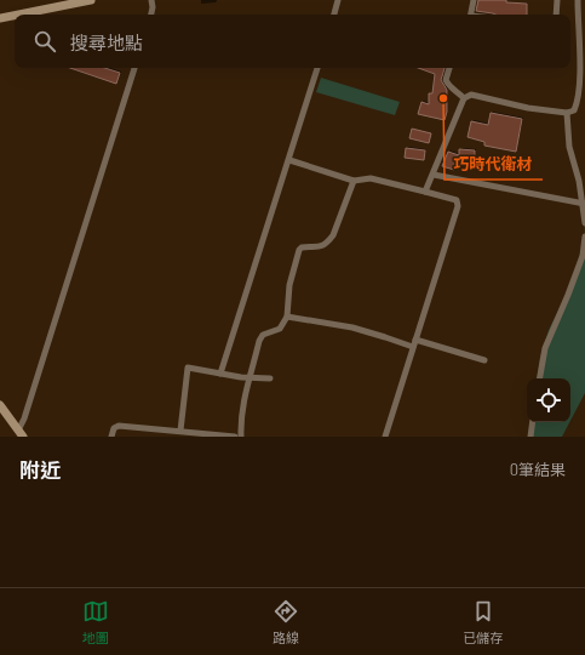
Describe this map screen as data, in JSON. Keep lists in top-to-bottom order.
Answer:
{
  "places": ["巧時代衛材"],
  "page": {
    "search": "搜尋地點",
    "heading": ["附近", "0筆結果"],
    "nav": ["地圖", "路線", "已儲存"]
  }
}
